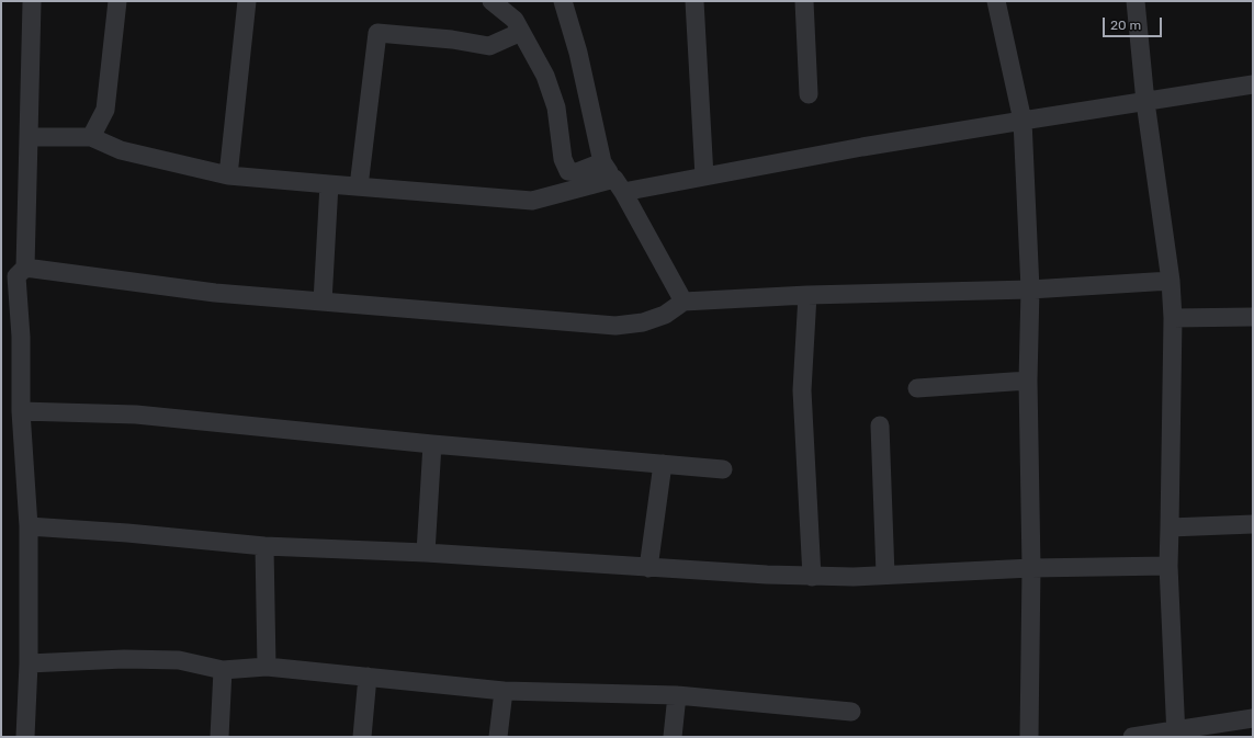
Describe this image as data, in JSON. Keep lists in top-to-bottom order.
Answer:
{
  "scale_bar": "20 m"
}
